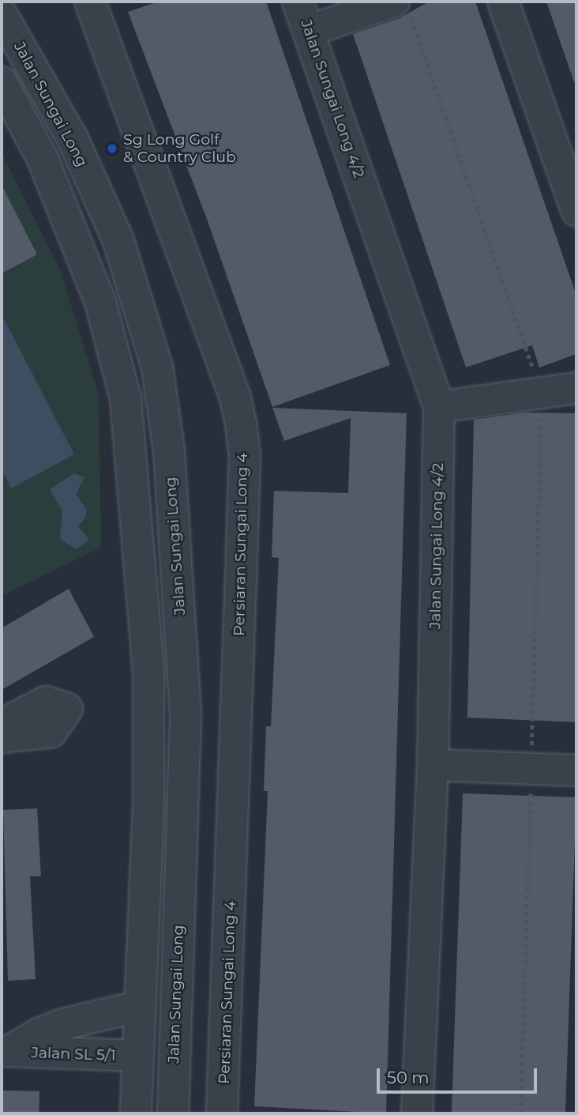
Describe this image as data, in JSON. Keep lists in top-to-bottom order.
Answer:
{
  "streets": {
    "street": [
      "Jalan Sungai Long 4/2",
      "Jalan Sungai Long",
      "Persiaran Sungai Long 4",
      "Jalan SL 5/1"
    ]
  },
  "places": ["Sg Long Golf & Country Club"],
  "scale_bar": "50 m"
}
